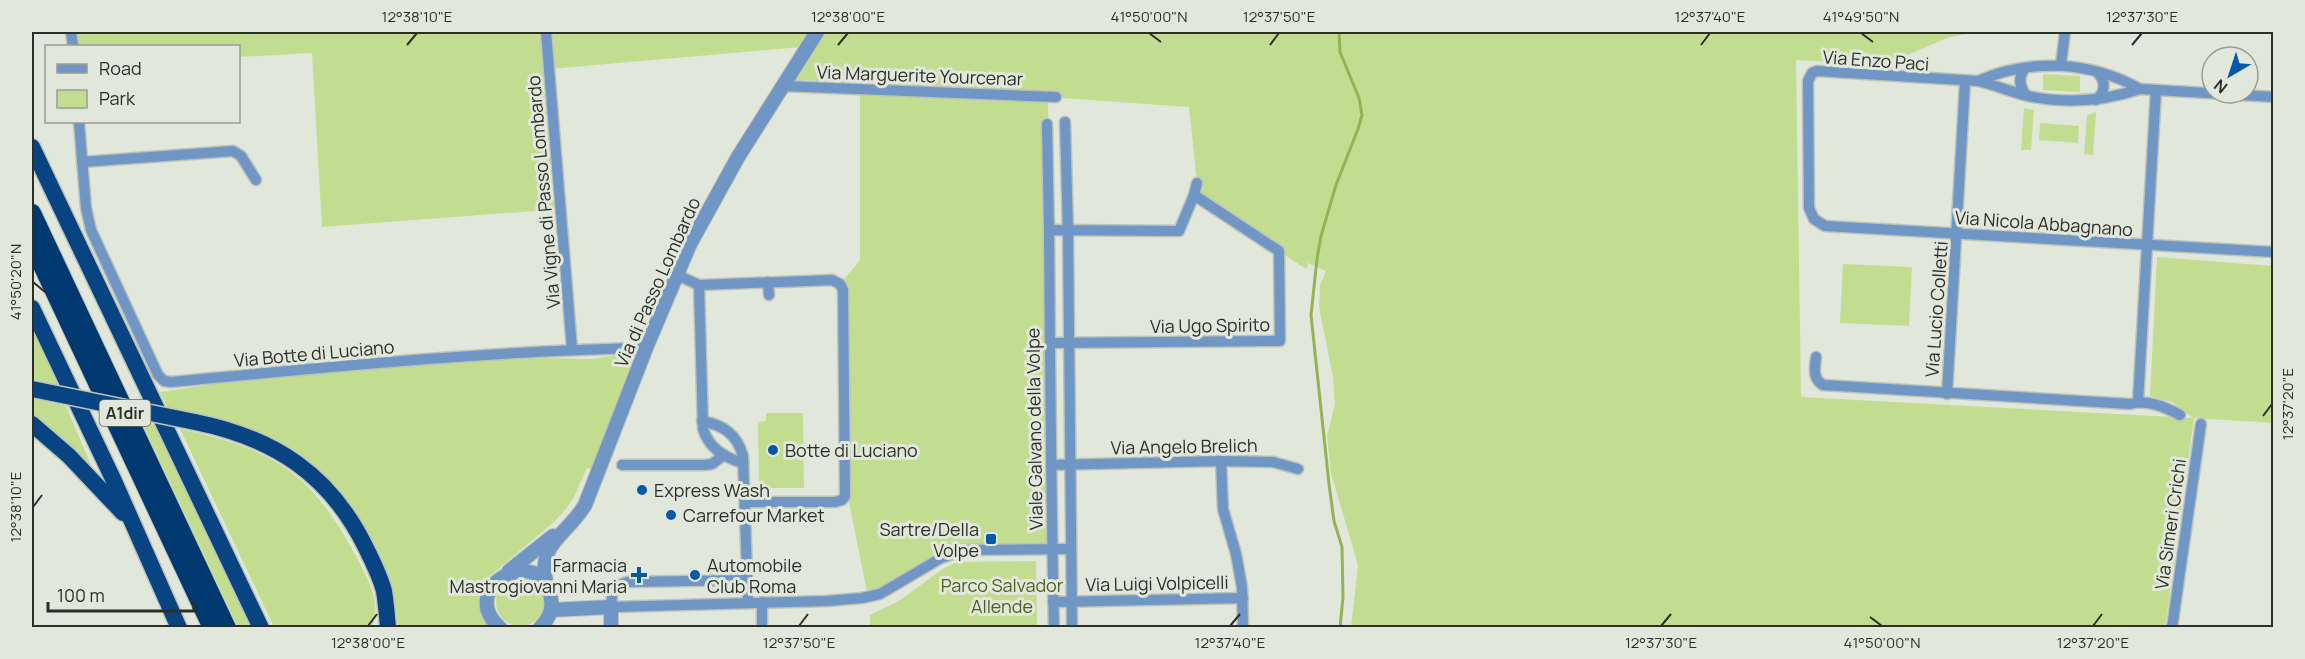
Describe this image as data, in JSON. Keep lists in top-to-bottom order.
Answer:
{
  "streets": {
    "highway": ["A1dir"],
    "street": [
      "Via Enzo Paci",
      "Via Marguerite Yourcenar",
      "Via Vigne di Passo Lombardo",
      "Via Nicola Abbagnano",
      "Via di Passo Lombardo",
      "Via Lucio Colletti",
      "Via Ugo Spirito",
      "Via Botte di Luciano",
      "Viale Galvano della Volpe",
      "Via Angelo Brelich",
      "Via Simeri Crichi",
      "Via Luigi Volpicelli"
    ]
  },
  "crossings": [
    ["Via Enzo Paci", "Via Nicola Abbagnano"],
    ["Via Enzo Paci", "Via Lucio Colletti"],
    ["Via Marguerite Yourcenar", "Via di Passo Lombardo"],
    ["Via Vigne di Passo Lombardo", "Via Botte di Luciano"],
    ["Via Nicola Abbagnano", "Via Lucio Colletti"],
    ["Via di Passo Lombardo", "Via Botte di Luciano"],
    ["Via Ugo Spirito", "Viale Galvano della Volpe"],
    ["Viale Galvano della Volpe", "Via Angelo Brelich"],
    ["Viale Galvano della Volpe", "Via Luigi Volpicelli"]
  ],
  "parks": ["Parco Salvador Allende"],
  "places": {
    "other": [
      "Botte di Luciano",
      "Express Wash",
      "Carrefour Market",
      "Automobile Club Roma"
    ],
    "transit": ["Sartre/Della Volpe"],
    "health": ["Farmacia Mastrogiovanni Maria"]
  },
  "legend": ["Road", "Park"],
  "scale_bar": "100 m",
  "north": "bottom left",
  "coordinates": [
    "12°38'10\"E",
    "12°38'00\"E",
    "41°50'00\"N",
    "12°37'50\"E",
    "12°37'40\"E",
    "41°49'50\"N",
    "12°37'30\"E",
    "41°50'20\"N",
    "12°37'20\"E"
  ]
}
